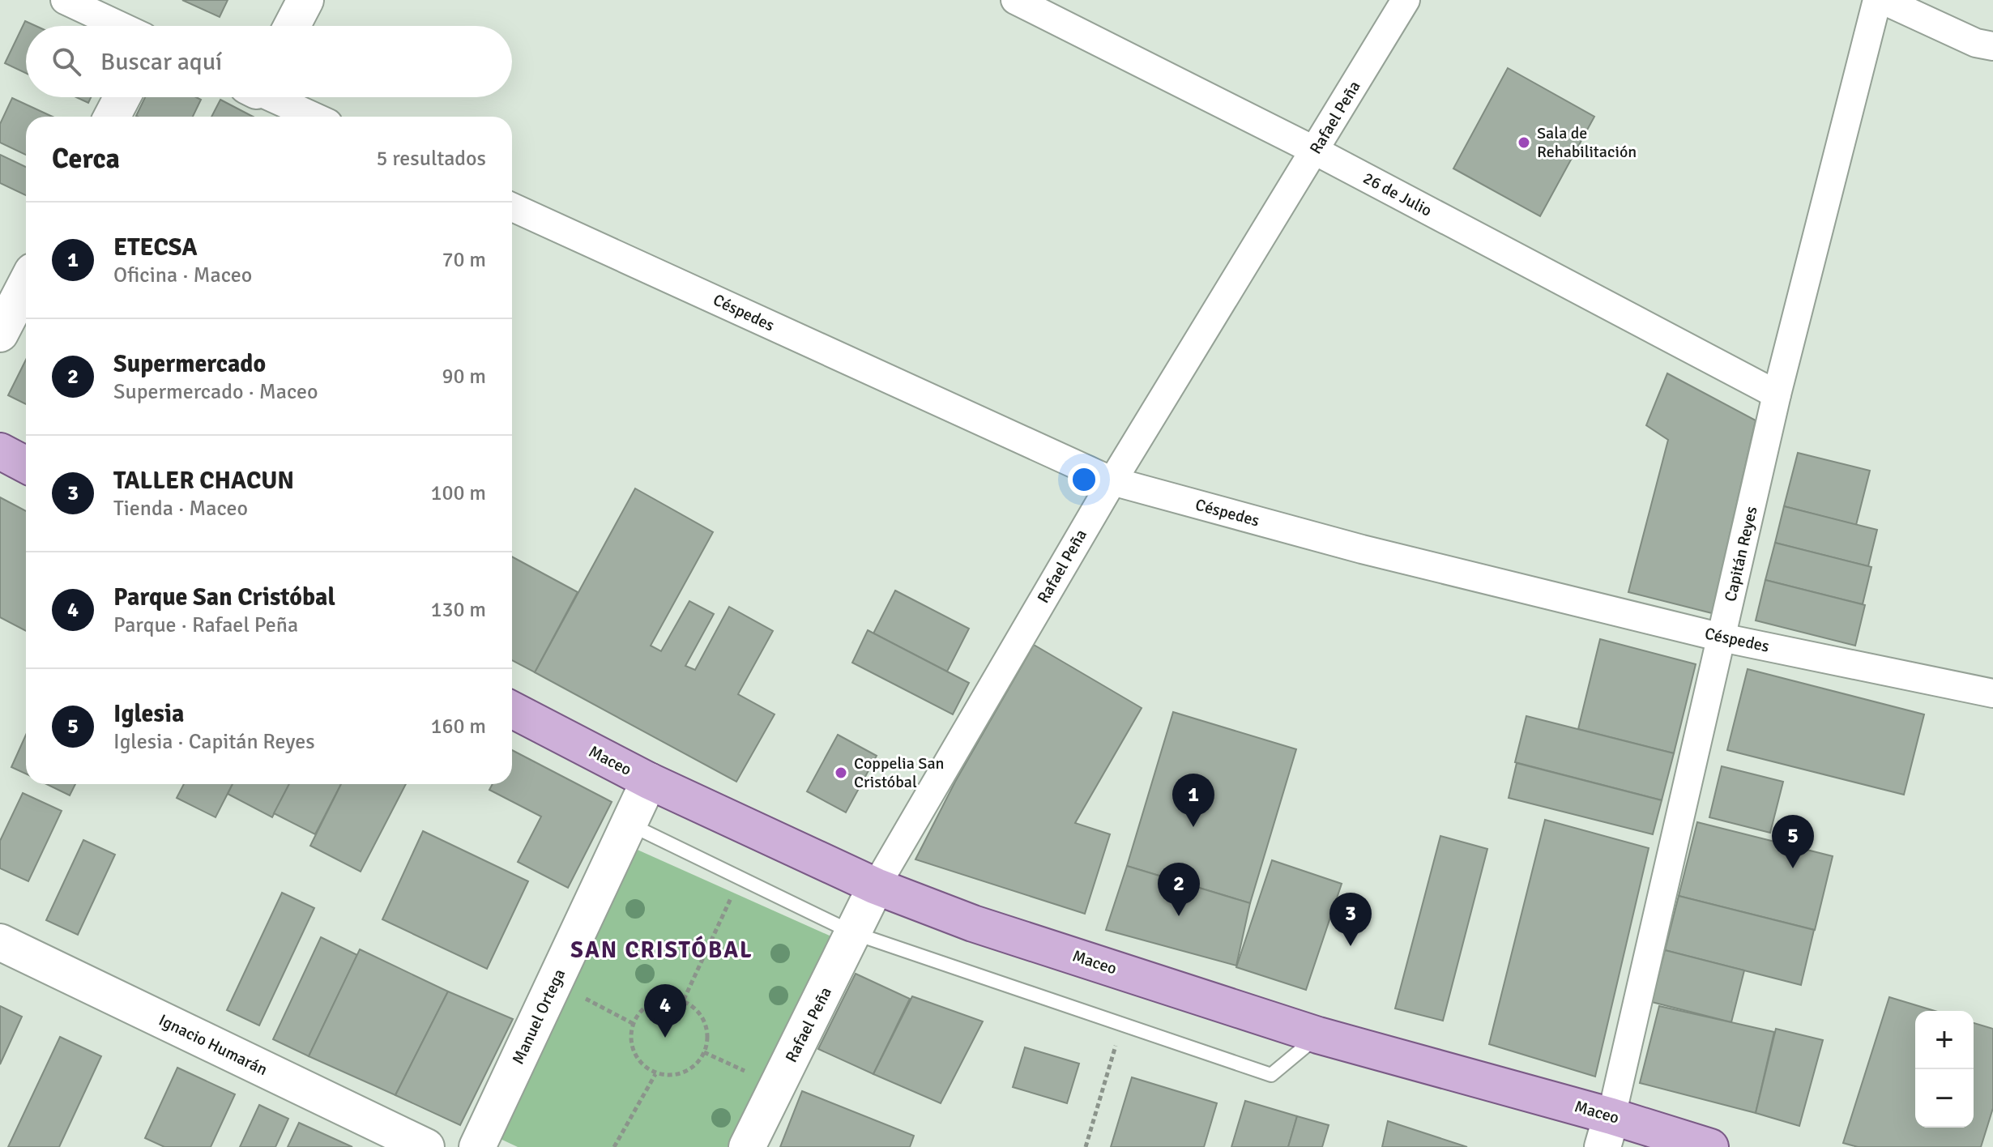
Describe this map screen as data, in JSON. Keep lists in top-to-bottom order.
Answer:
{
  "streets": {
    "main road": ["Maceo"],
    "street": [
      "Rafael Peña",
      "26 de Julio",
      "Céspedes",
      "Capitán Reyes",
      "Manuel Ortega",
      "Ignacio Humarán"
    ]
  },
  "crossings": [
    ["Rafael Peña", "26 de Julio"],
    ["Rafael Peña", "Céspedes"],
    ["Rafael Peña", "Maceo"],
    ["26 de Julio", "Capitán Reyes"],
    ["Céspedes", "Capitán Reyes"],
    ["Capitán Reyes", "Maceo"],
    ["Maceo", "Manuel Ortega"]
  ],
  "districts": ["SAN CRISTÓBAL"],
  "places": ["Sala de Rehabilitación", "Coppelia San Cristóbal"],
  "page": {
    "search": "Buscar aquí",
    "heading": ["Cerca", "5 resultados"],
    "list": [
      {
        "mark": "1",
        "name": "ETECSA",
        "note": "Oficina · Maceo",
        "value": "70 m"
      },
      {
        "mark": "2",
        "name": "Supermercado",
        "note": "Supermercado · Maceo",
        "value": "90 m"
      },
      {
        "mark": "3",
        "name": "TALLER CHACUN",
        "note": "Tienda · Maceo",
        "value": "100 m"
      },
      {
        "mark": "4",
        "name": "Parque San Cristóbal",
        "note": "Parque · Rafael Peña",
        "value": "130 m"
      },
      {
        "mark": "5",
        "name": "Iglesia",
        "note": "Iglesia · Capitán Reyes",
        "value": "160 m"
      }
    ],
    "pins": [
      "1",
      "5",
      "2",
      "3",
      "4"
    ],
    "map_buttons": ["+", "−"]
  }
}
